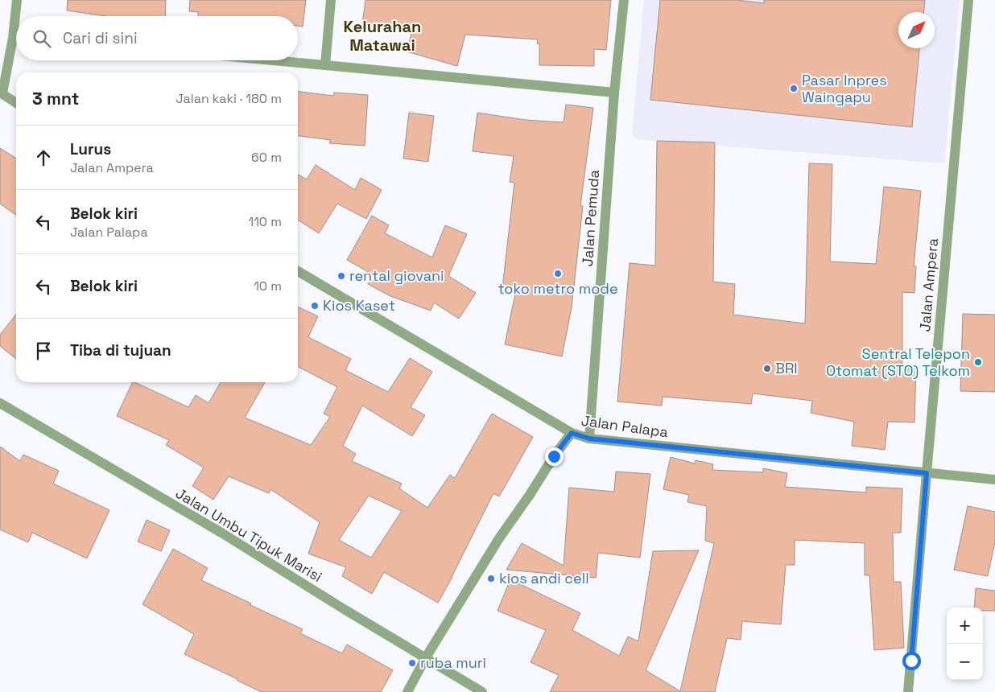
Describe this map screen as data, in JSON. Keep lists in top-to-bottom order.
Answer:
{
  "streets": {
    "street": [
      "Jalan Pemuda",
      "Jalan Ampera",
      "Jalan Palapa",
      "Jalan Umbu Tipuk Marisi"
    ]
  },
  "crossings": [
    ["Jalan Pemuda", "Jalan Palapa"],
    ["Jalan Ampera", "Jalan Palapa"]
  ],
  "districts": ["Kelurahan Matawai"],
  "places": [
    "Pasar Inpres Waingapu",
    "toko metro mode",
    "rental giovani",
    "Kios Kaset",
    "Sentral Telepon Otomat (STO) Telkom",
    "BRI",
    "kios andi cell",
    "ruba muri"
  ],
  "north": "top right",
  "page": {
    "search": "Cari di sini",
    "heading": ["3 mnt", "Jalan kaki · 180 m"],
    "list": [
      ["Lurus", "Jalan Ampera", "60 m"],
      ["Belok kiri", "Jalan Palapa", "110 m"],
      ["Belok kiri", "10 m"],
      "Tiba di tujuan"
    ],
    "map_buttons": ["+", "−"]
  }
}
